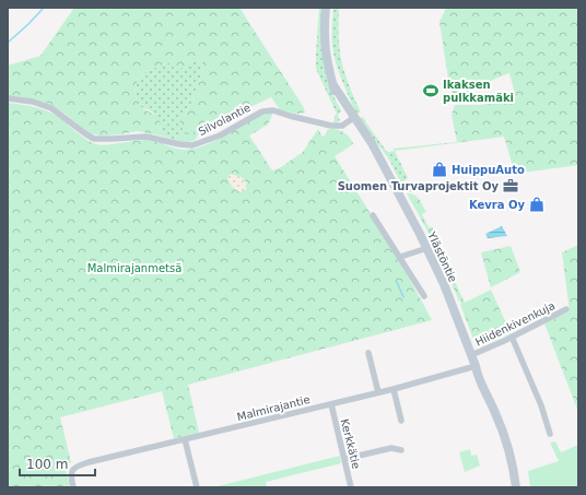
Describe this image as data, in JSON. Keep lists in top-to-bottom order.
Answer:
{
  "streets": {
    "main road": ["Ylästöntie"],
    "street": [
      "Silvolantie",
      "Hiidenkivenkuja",
      "Malmirajantie",
      "Kerkkätie"
    ]
  },
  "crossings": [
    ["Silvolantie", "Ylästöntie"],
    ["Ylästöntie", "Hiidenkivenkuja"],
    ["Ylästöntie", "Malmirajantie"],
    ["Malmirajantie", "Kerkkätie"]
  ],
  "parks": ["Malmirajanmetsä"],
  "places": {
    "sports": ["Ikaksen pulkkamäki"],
    "shop": ["HuippuAuto", "Kevra Oy"],
    "office": ["Suomen Turvaprojektit Oy"]
  },
  "scale_bar": "100 m"
}
